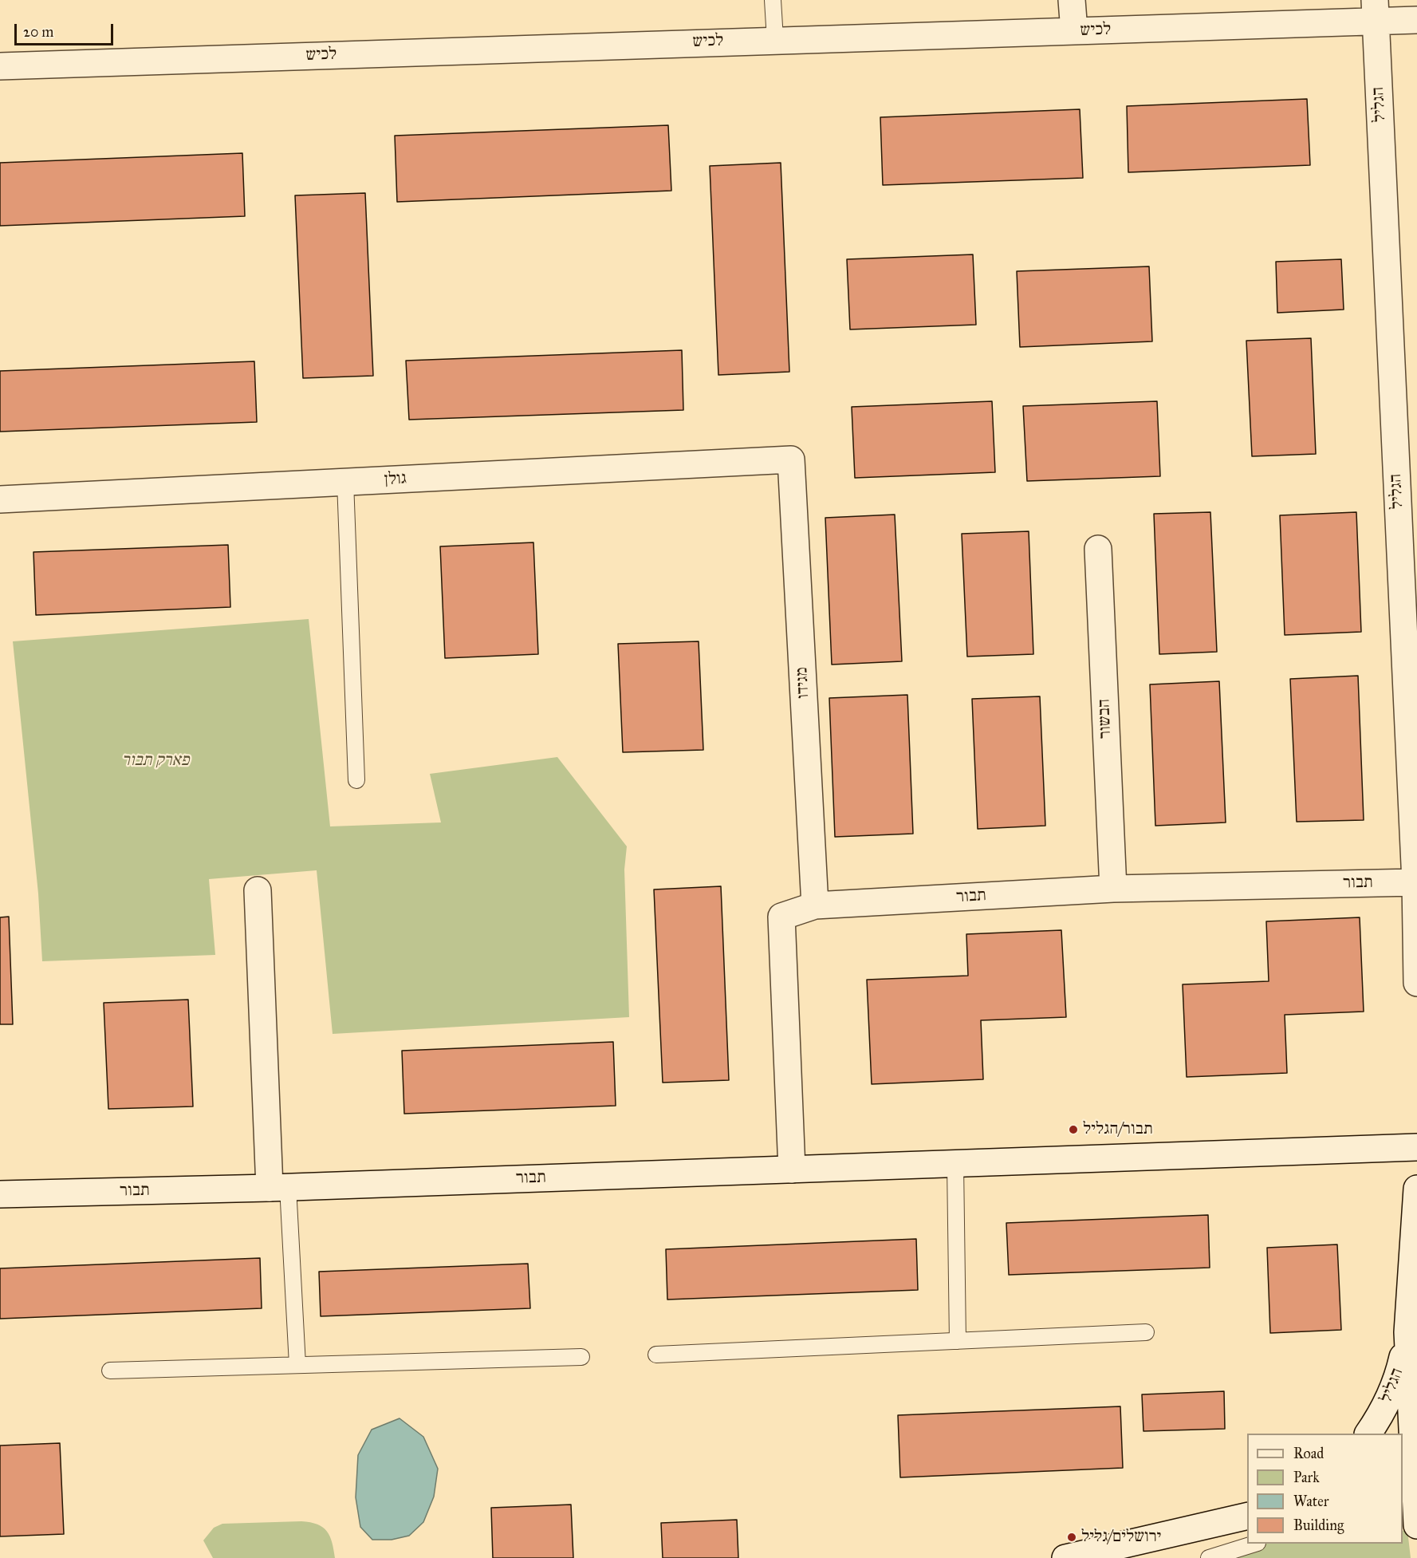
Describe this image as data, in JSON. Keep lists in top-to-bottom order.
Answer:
{
  "streets": {
    "street": [
      "לכיש",
      "הגליל",
      "גולן",
      "מגידו",
      "הבשור",
      "תבור"
    ]
  },
  "crossings": [
    ["לכיש", "הגליל"],
    ["הגליל", "תבור"],
    ["גולן", "מגידו"],
    ["מגידו", "תבור"],
    ["הבשור", "תבור"]
  ],
  "parks": ["פארק תבור"],
  "places": ["תבור/הגליל", "ירושלים/גליל"],
  "legend": [
    "Road",
    "Park",
    "Water",
    "Building"
  ],
  "scale_bar": "20 m"
}
